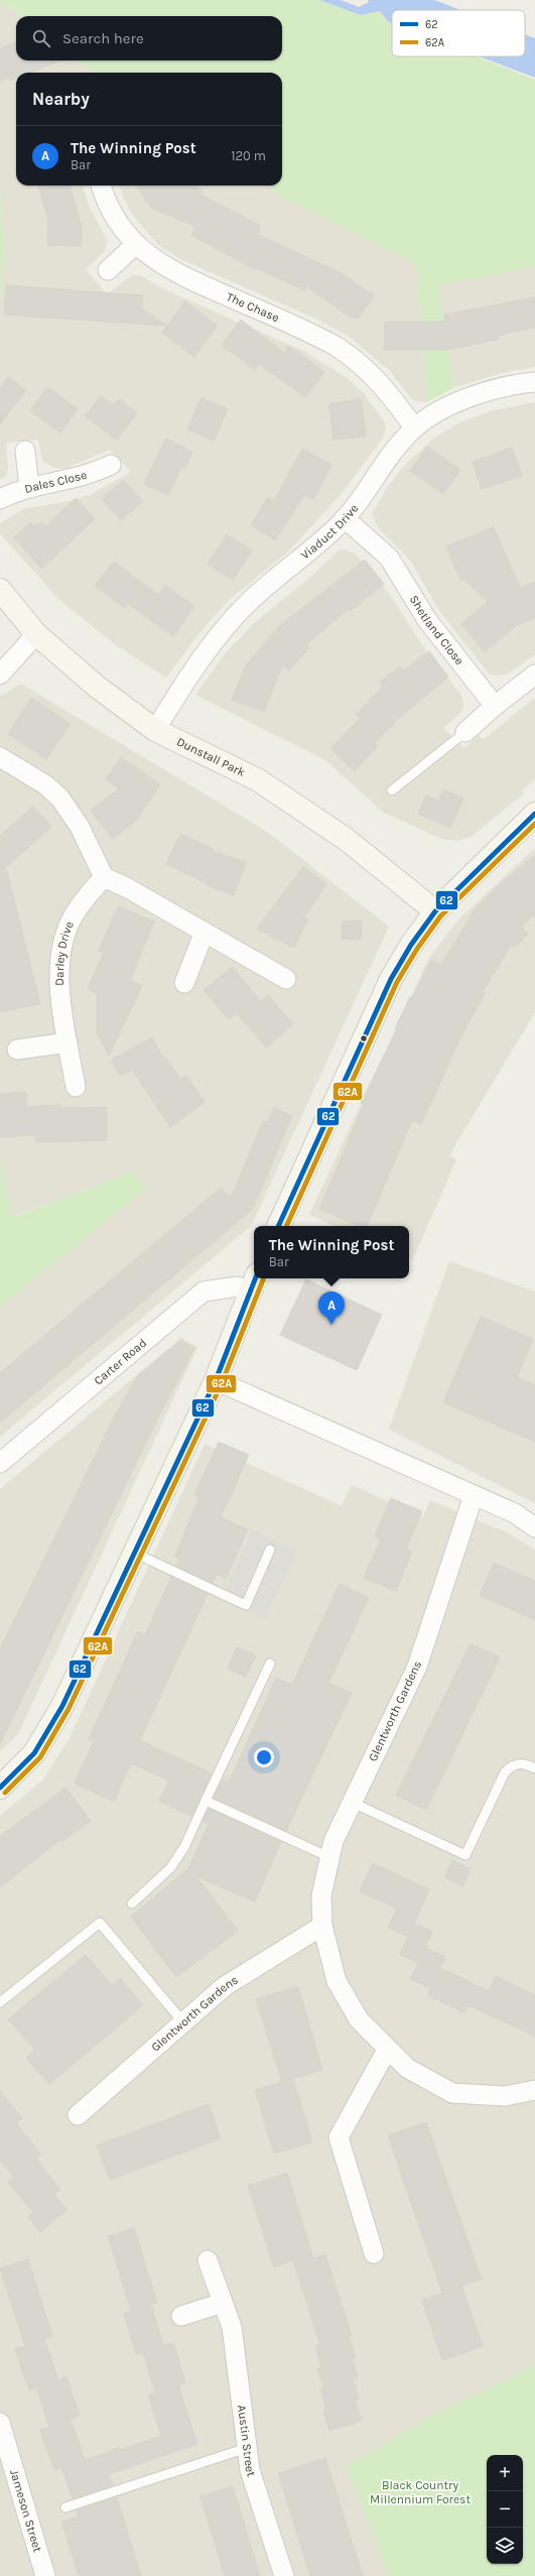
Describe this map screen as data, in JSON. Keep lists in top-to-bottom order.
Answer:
{
  "streets": {
    "street": [
      "The Chase",
      "Dales Close",
      "Viaduct Drive",
      "Shetland Close",
      "Dunstall Park",
      "Darley Drive",
      "Carter Road",
      "Glentworth Gardens",
      "Austin Street",
      "Jameson Street"
    ]
  },
  "crossings": [
    ["The Chase", "Viaduct Drive"],
    ["Viaduct Drive", "Shetland Close"],
    ["Viaduct Drive", "Dunstall Park"]
  ],
  "parks": ["Black Country Millennium Forest"],
  "lines": ["transit line 62", "transit line 62A"],
  "legend": ["62", "62A"],
  "page": {
    "search": "Search here",
    "heading": "Nearby",
    "list": [
      {
        "mark": "A",
        "name": "The Winning Post",
        "note": "Bar",
        "value": "120 m"
      }
    ],
    "popup": ["The Winning Post", "Bar"],
    "pins": "A",
    "map_buttons": ["+", "−"]
  }
}
